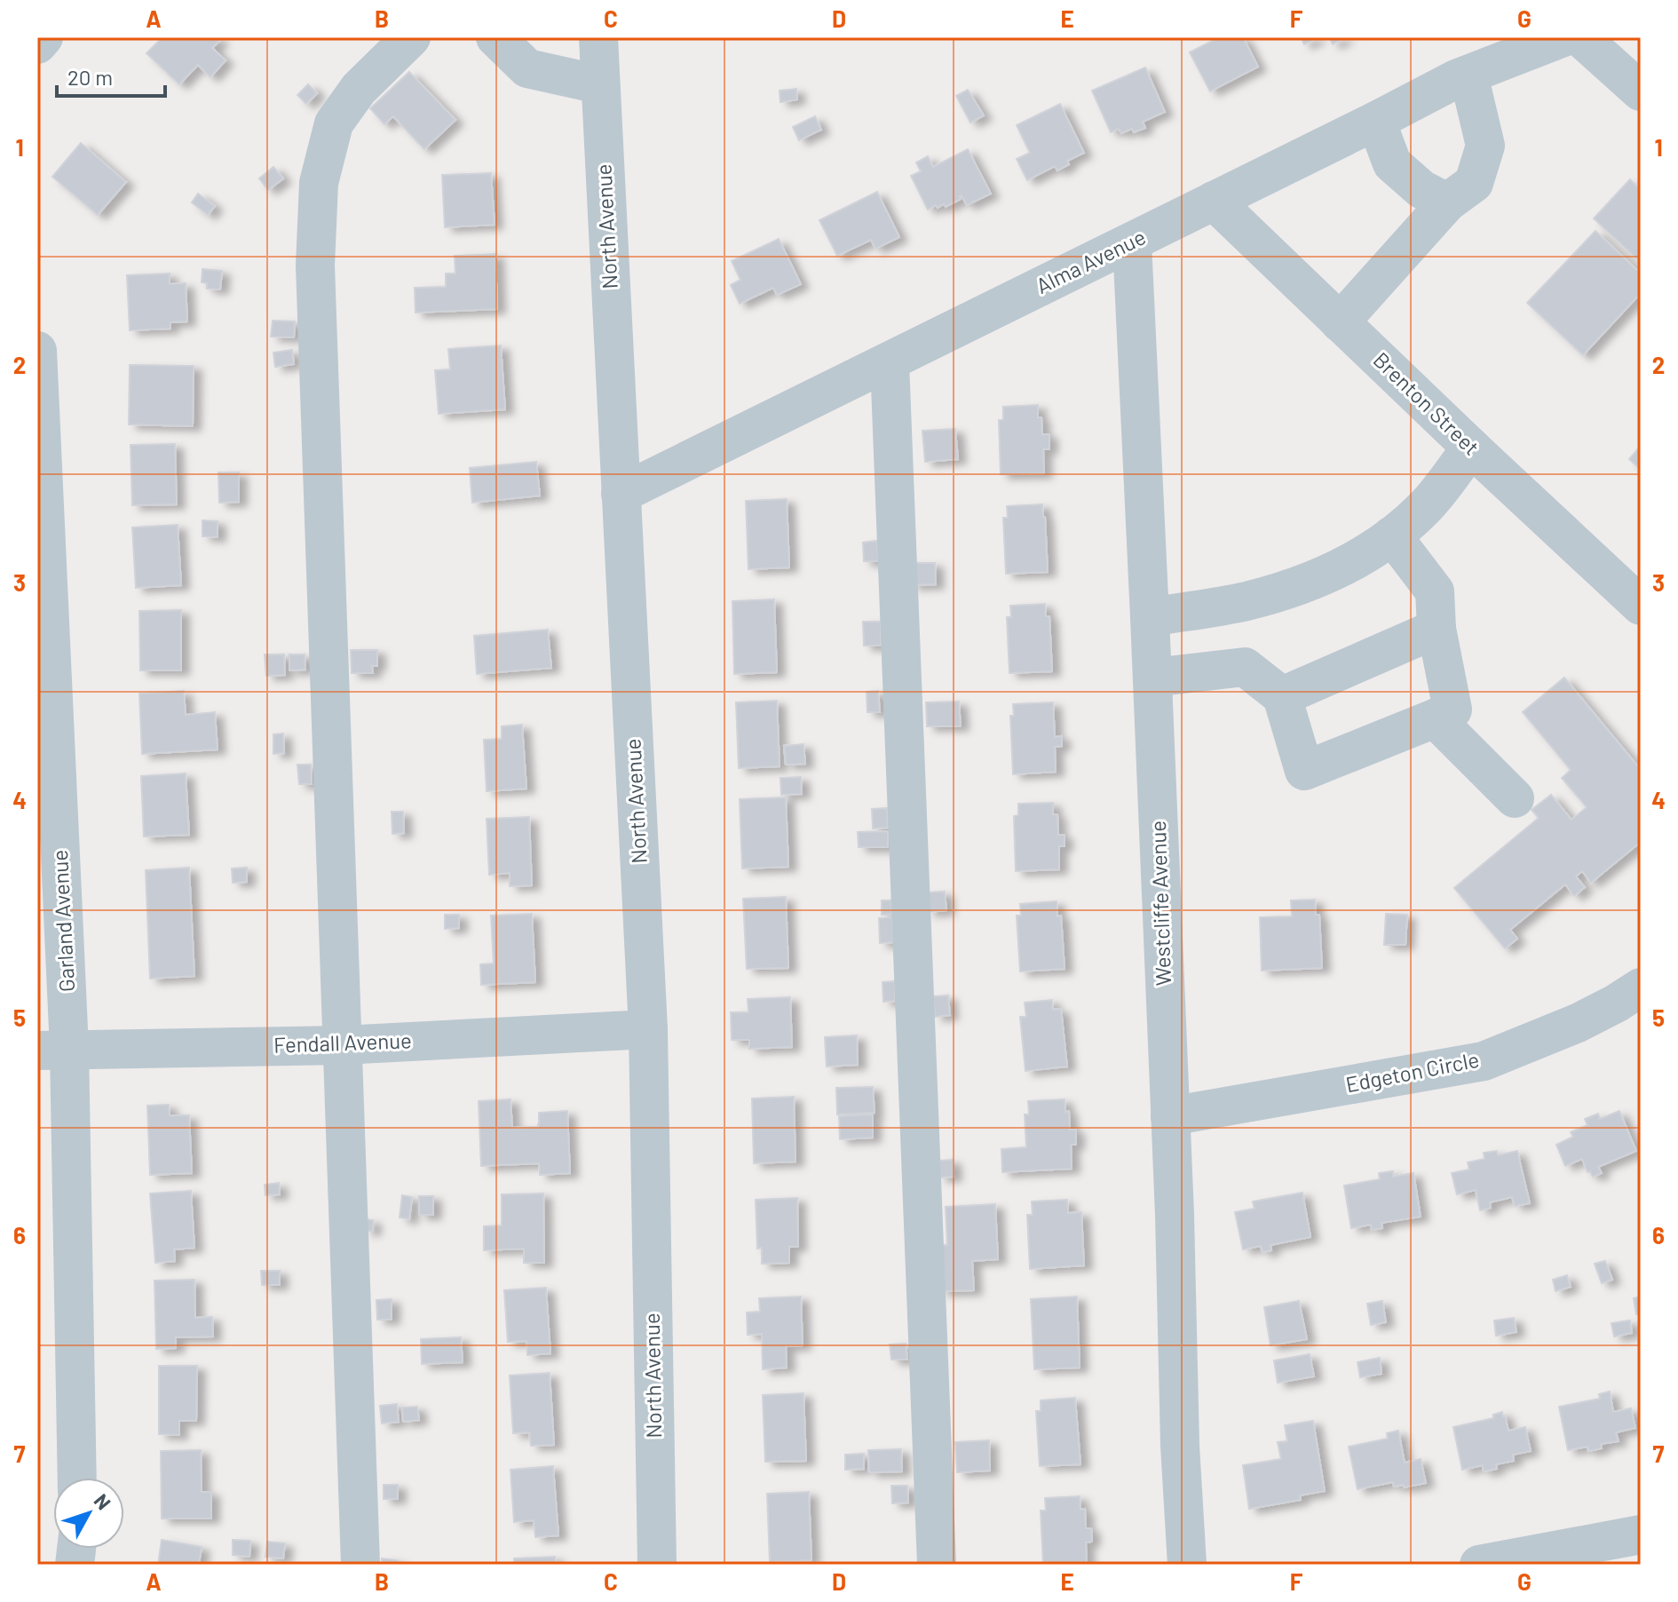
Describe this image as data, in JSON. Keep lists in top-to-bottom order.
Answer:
{
  "streets": {
    "street": [
      "North Avenue",
      "Alma Avenue",
      "Brenton Street",
      "Westcliffe Avenue",
      "Garland Avenue",
      "Fendall Avenue",
      "Edgeton Circle"
    ]
  },
  "crossings": [
    ["North Avenue", "Alma Avenue"],
    ["North Avenue", "Fendall Avenue"],
    ["Alma Avenue", "Brenton Street"],
    ["Alma Avenue", "Westcliffe Avenue"],
    ["Westcliffe Avenue", "Edgeton Circle"],
    ["Garland Avenue", "Fendall Avenue"]
  ],
  "scale_bar": "20 m",
  "north": "top right",
  "grid": {
    "columns": [
      "A",
      "B",
      "C",
      "D",
      "E",
      "F",
      "G"
    ],
    "rows": [
      "1",
      "2",
      "3",
      "4",
      "5",
      "6",
      "7"
    ]
  }
}
